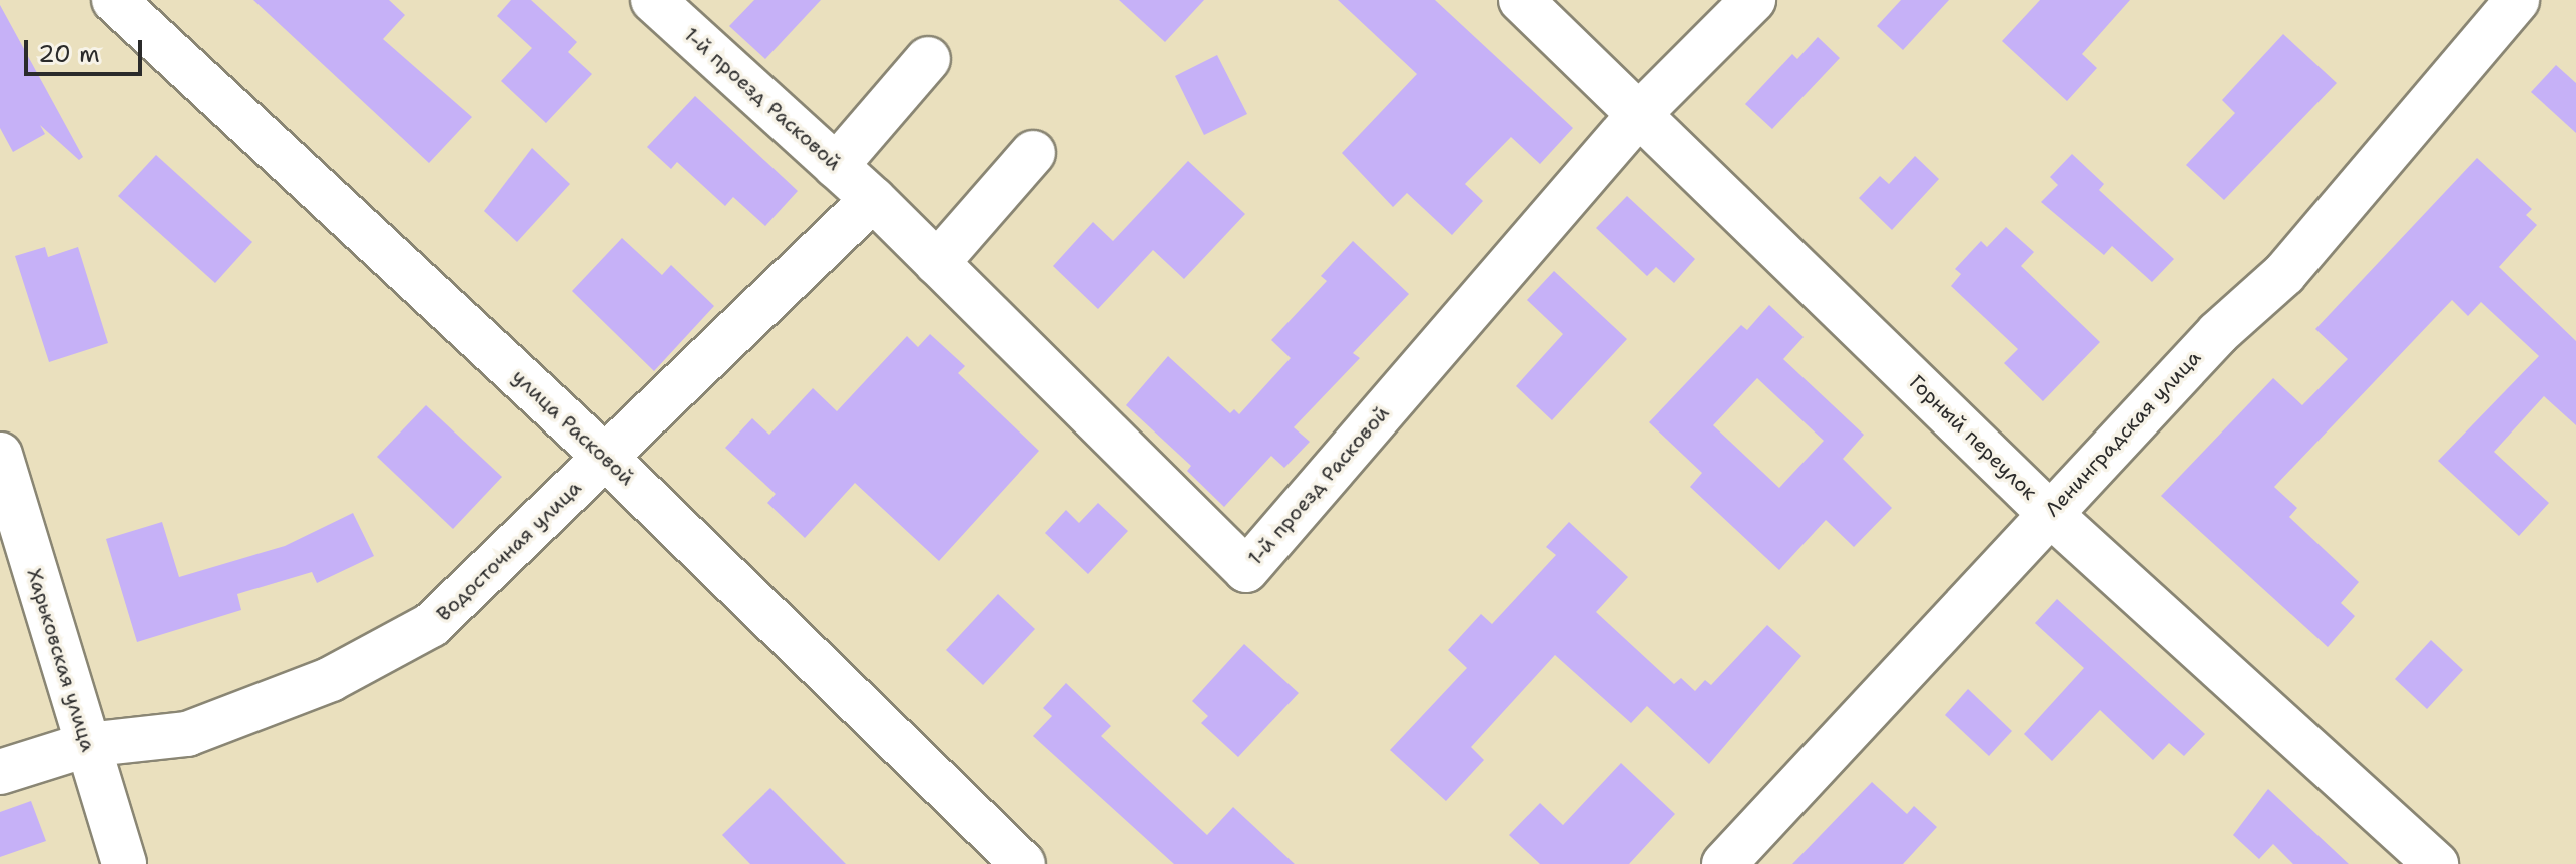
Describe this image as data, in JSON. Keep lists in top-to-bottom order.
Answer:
{
  "streets": {
    "street": [
      "1-й проезд Расковой",
      "улица Расковой",
      "Ленинградская улица",
      "Горный переулок",
      "Водосточная улица",
      "Харьковская улица"
    ]
  },
  "crossings": [
    ["1-й проезд Расковой", "Горный переулок"],
    ["улица Расковой", "Водосточная улица"],
    ["Ленинградская улица", "Горный переулок"],
    ["Водосточная улица", "Харьковская улица"]
  ],
  "scale_bar": "20 m"
}
